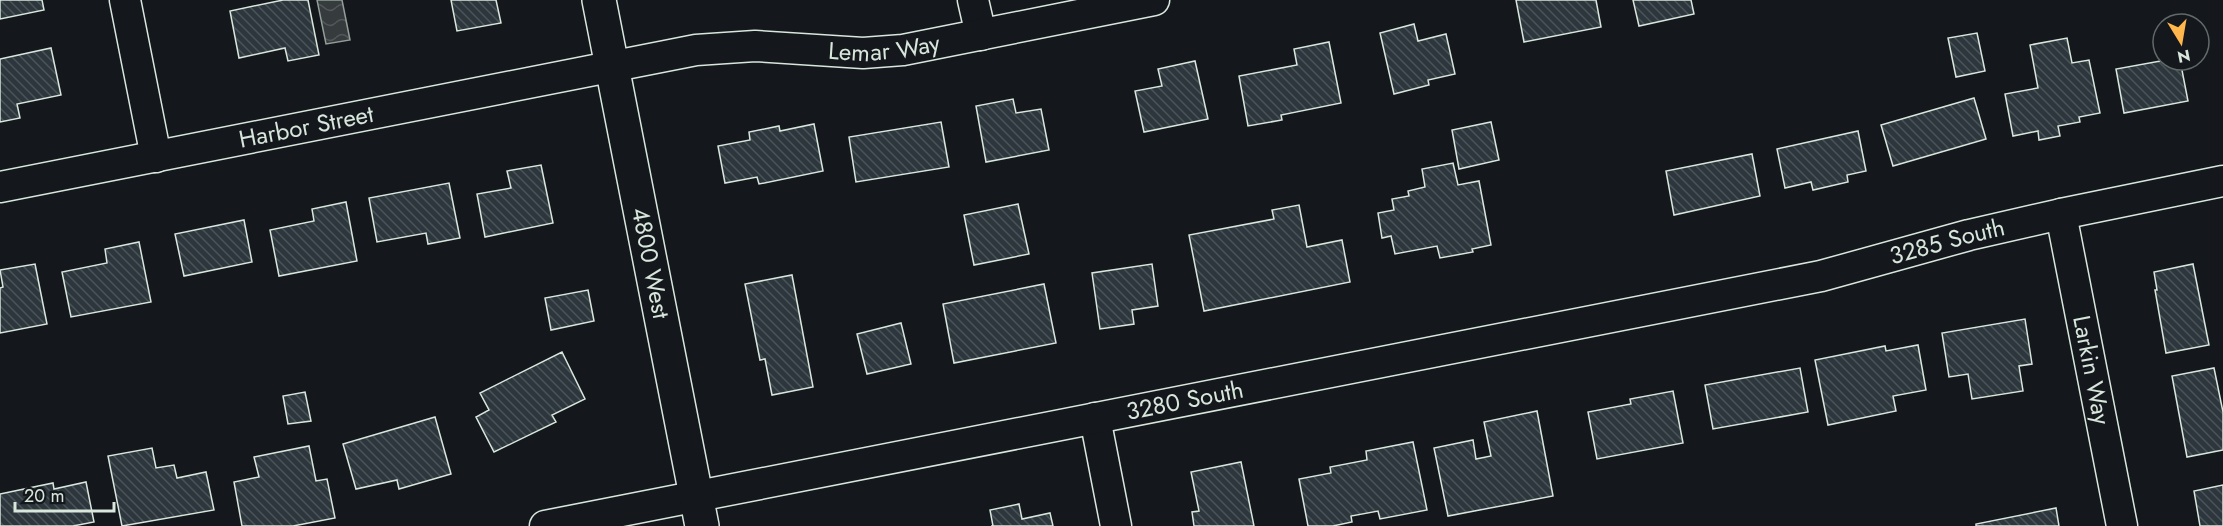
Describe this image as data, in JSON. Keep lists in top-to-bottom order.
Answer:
{
  "streets": {
    "main road": ["4800 West"],
    "street": [
      "Lemar Way",
      "Harbor Street",
      "3285 South",
      "Larkin Way",
      "3280 South"
    ]
  },
  "crossings": [
    ["Lemar Way", "Harbor Street"],
    ["Lemar Way", "4800 West"],
    ["Harbor Street", "4800 West"],
    ["3285 South", "Larkin Way"],
    ["3285 South", "3280 South"],
    ["4800 West", "3280 South"]
  ],
  "scale_bar": "20 m",
  "north": "bottom"
}
